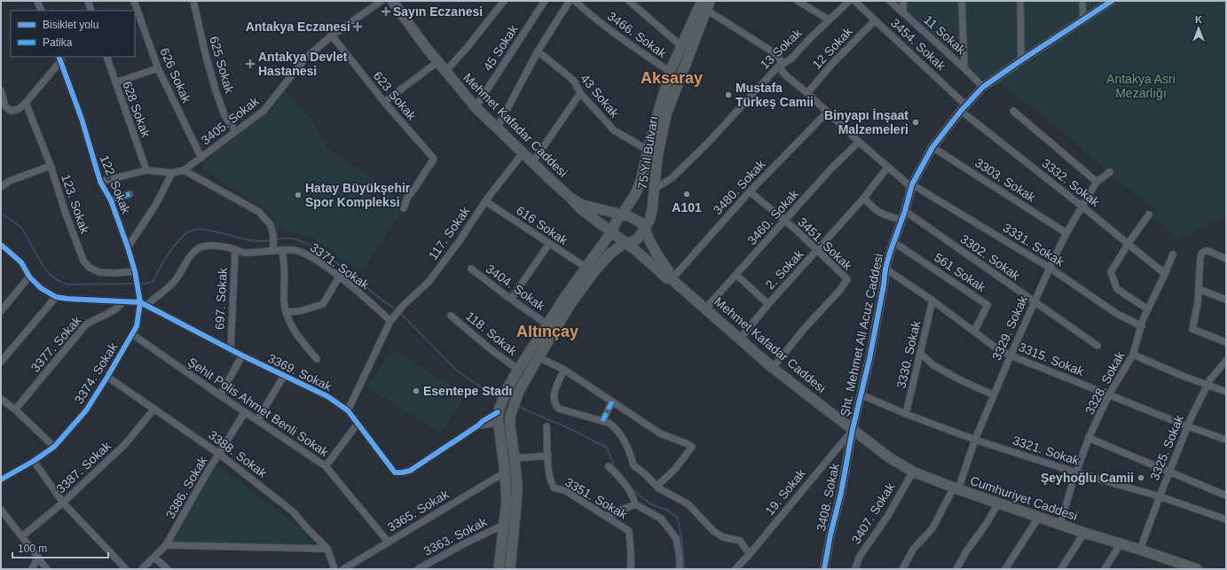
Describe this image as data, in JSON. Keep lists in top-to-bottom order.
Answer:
{
  "streets": {
    "main road": ["Mehmet Kafadar Caddesi", "75.Yıl Bulvarı", "Cumhuriyet Caddesi"],
    "street": [
      "3466. Sokak",
      "11 Sokak",
      "3454. Sokak",
      "45 Sokak",
      "12 Sokak",
      "13 Sokak",
      "625 Sokak",
      "626 Sokak",
      "623 Sokak",
      "43 Sokak",
      "628 Sokak",
      "3405. Sokak",
      "3303. Sokak",
      "3332. Sokak",
      "122. Sokak",
      "3480. Sokak",
      "123. Sokak",
      "3460. Sokak",
      "616 Sokak",
      "117. Sokak",
      "3451. Sokak",
      "3331. Sokak",
      "3302. Sokak",
      "3371. Sokak",
      "2. Sokak",
      "561 Sokak",
      "3404. Sokak",
      "697. Sokak",
      "3329. Sokak",
      "118. Sokak",
      "Şht. Mehmet Ali Acuz Caddesi",
      "3377. Sokak",
      "3330. Sokak",
      "3315. Sokak",
      "3369. Sokak",
      "3374. Sokak",
      "3328. Sokak",
      "Şehit Polis Ahmet Benli Sokak",
      "3325. Sokak",
      "3321. Sokak",
      "3388. Sokak",
      "3387. Sokak",
      "3386. Sokak",
      "19. Sokak",
      "3408. Sokak",
      "3351. Sokak",
      "3365. Sokak",
      "3407. Sokak",
      "3363. Sokak"
    ]
  },
  "crossings": [
    ["3466. Sokak", "75.Yıl Bulvarı"],
    ["11 Sokak", "Şht. Mehmet Ali Acuz Caddesi"],
    ["3454. Sokak", "12 Sokak"],
    ["3454. Sokak", "3332. Sokak"],
    ["3454. Sokak", "Şht. Mehmet Ali Acuz Caddesi"],
    ["45 Sokak", "Mehmet Kafadar Caddesi"],
    ["12 Sokak", "3331. Sokak"],
    ["13 Sokak", "75.Yıl Bulvarı"],
    ["13 Sokak", "3331. Sokak"],
    ["625 Sokak", "3405. Sokak"],
    ["626 Sokak", "3405. Sokak"],
    ["623 Sokak", "3405. Sokak"],
    ["43 Sokak", "75.Yıl Bulvarı"],
    ["628 Sokak", "3405. Sokak"],
    ["3405. Sokak", "122. Sokak"],
    ["Mehmet Kafadar Caddesi", "75.Yıl Bulvarı"],
    ["Mehmet Kafadar Caddesi", "3480. Sokak"],
    ["Mehmet Kafadar Caddesi", "3460. Sokak"],
    ["Mehmet Kafadar Caddesi", "117. Sokak"],
    ["Mehmet Kafadar Caddesi", "3451. Sokak"],
    ["Mehmet Kafadar Caddesi", "2. Sokak"],
    ["Mehmet Kafadar Caddesi", "Şht. Mehmet Ali Acuz Caddesi"],
    ["Mehmet Kafadar Caddesi", "19. Sokak"],
    ["Mehmet Kafadar Caddesi", "3408. Sokak"],
    ["Mehmet Kafadar Caddesi", "Cumhuriyet Caddesi"],
    ["75.Yıl Bulvarı", "3331. Sokak"],
    ["3303. Sokak", "3329. Sokak"],
    ["3303. Sokak", "Şht. Mehmet Ali Acuz Caddesi"],
    ["3332. Sokak", "3329. Sokak"],
    ["3332. Sokak", "Şht. Mehmet Ali Acuz Caddesi"],
    ["3332. Sokak", "3328. Sokak"],
    ["122. Sokak", "123. Sokak"],
    ["122. Sokak", "3371. Sokak"],
    ["122. Sokak", "3369. Sokak"],
    ["122. Sokak", "3374. Sokak"],
    ["3480. Sokak", "3451. Sokak"],
    ["3480. Sokak", "3331. Sokak"],
    ["3460. Sokak", "3451. Sokak"],
    ["3460. Sokak", "3331. Sokak"],
    ["616 Sokak", "117. Sokak"],
    ["117. Sokak", "3371. Sokak"],
    ["117. Sokak", "3369. Sokak"],
    ["3451. Sokak", "2. Sokak"],
    ["3331. Sokak", "2. Sokak"],
    ["3331. Sokak", "3329. Sokak"],
    ["3331. Sokak", "Şht. Mehmet Ali Acuz Caddesi"],
    ["3331. Sokak", "3328. Sokak"],
    ["3302. Sokak", "3329. Sokak"],
    ["3302. Sokak", "Şht. Mehmet Ali Acuz Caddesi"],
    ["3371. Sokak", "697. Sokak"],
    ["3371. Sokak", "3369. Sokak"],
    ["3371. Sokak", "3374. Sokak"],
    ["561 Sokak", "Şht. Mehmet Ali Acuz Caddesi"],
    ["561 Sokak", "3315. Sokak"],
    ["697. Sokak", "3369. Sokak"],
    ["3329. Sokak", "3315. Sokak"],
    ["3329. Sokak", "3321. Sokak"],
    ["3329. Sokak", "Cumhuriyet Caddesi"],
    ["Şht. Mehmet Ali Acuz Caddesi", "3315. Sokak"],
    ["Şht. Mehmet Ali Acuz Caddesi", "3321. Sokak"],
    ["Şht. Mehmet Ali Acuz Caddesi", "19. Sokak"],
    ["Şht. Mehmet Ali Acuz Caddesi", "3408. Sokak"],
    ["Şht. Mehmet Ali Acuz Caddesi", "Cumhuriyet Caddesi"],
    ["3330. Sokak", "3315. Sokak"],
    ["3330. Sokak", "3321. Sokak"],
    ["3315. Sokak", "3328. Sokak"],
    ["3315. Sokak", "3325. Sokak"],
    ["3369. Sokak", "3374. Sokak"],
    ["3374. Sokak", "Şehit Polis Ahmet Benli Sokak"],
    ["3374. Sokak", "3388. Sokak"],
    ["3328. Sokak", "3321. Sokak"],
    ["3328. Sokak", "Cumhuriyet Caddesi"],
    ["Şehit Polis Ahmet Benli Sokak", "3386. Sokak"],
    ["Şehit Polis Ahmet Benli Sokak", "3365. Sokak"],
    ["3325. Sokak", "3321. Sokak"],
    ["3325. Sokak", "Cumhuriyet Caddesi"],
    ["3388. Sokak", "3387. Sokak"],
    ["3388. Sokak", "3386. Sokak"],
    ["19. Sokak", "3408. Sokak"],
    ["19. Sokak", "Cumhuriyet Caddesi"],
    ["3408. Sokak", "Cumhuriyet Caddesi"],
    ["Cumhuriyet Caddesi", "3407. Sokak"]
  ],
  "districts": ["Aksaray", "Altınçay"],
  "parks": ["Antakya Asri Mezarlığı"],
  "places": {
    "health": ["Sayın Eczanesi", "Antakya Eczanesi", "Antakya Devlet Hastanesi"],
    "other": [
      "Mustafa Türkeş Camii",
      "Binyapı İnşaat Malzemeleri",
      "A101",
      "Hatay Büyükşehir Spor Kompleksi",
      "Esentepe Stadı",
      "Şeyhoğlu Camii"
    ]
  },
  "legend": ["Bisiklet yolu", "Patika"],
  "scale_bar": "100 m",
  "north": "top"
}
